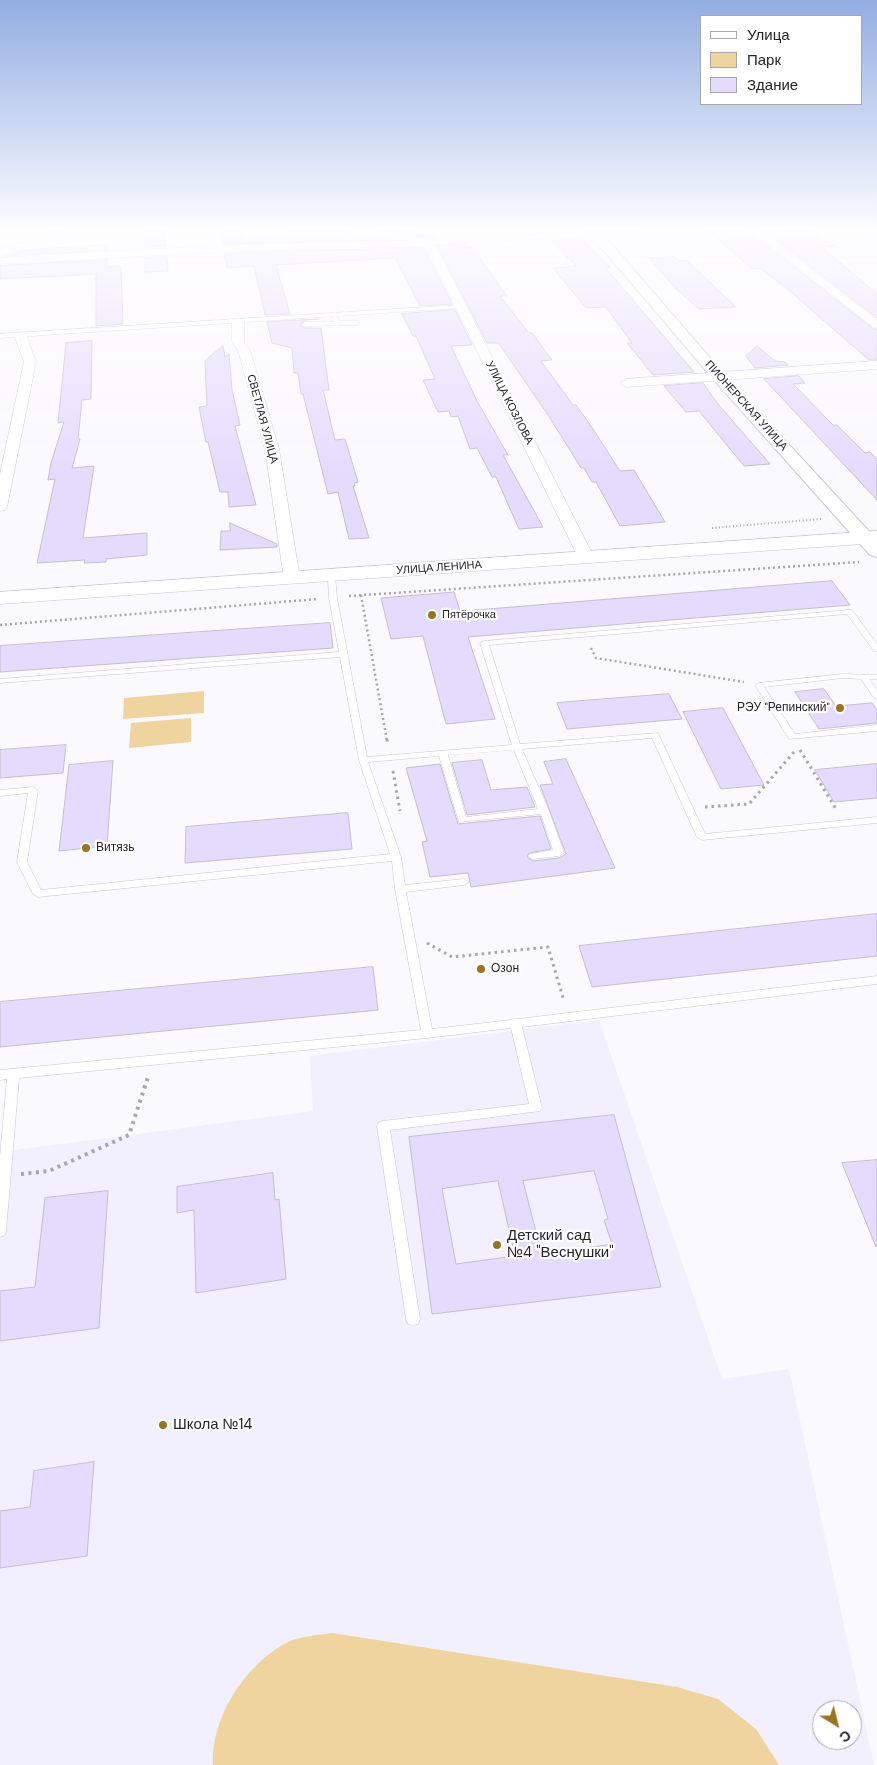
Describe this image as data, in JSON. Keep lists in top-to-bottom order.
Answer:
{
  "streets": {
    "main road": ["УЛИЦА ЛЕНИНА"],
    "street": ["УЛИЦА КОЗЛОВА", "ПИОНЕРСКАЯ УЛИЦА", "СВЕТЛАЯ УЛИЦА"]
  },
  "crossings": [
    ["УЛИЦА КОЗЛОВА", "УЛИЦА ЛЕНИНА"],
    ["ПИОНЕРСКАЯ УЛИЦА", "УЛИЦА ЛЕНИНА"],
    ["СВЕТЛАЯ УЛИЦА", "УЛИЦА ЛЕНИНА"]
  ],
  "places": [
    "Пятёрочка",
    "РЭУ \"Репинский\"",
    "Витязь",
    "Озон",
    "Детский сад №4 \"Веснушки\"",
    "Школа №14"
  ],
  "legend": ["Улица", "Парк", "Здание"],
  "north": "bottom right"
}
